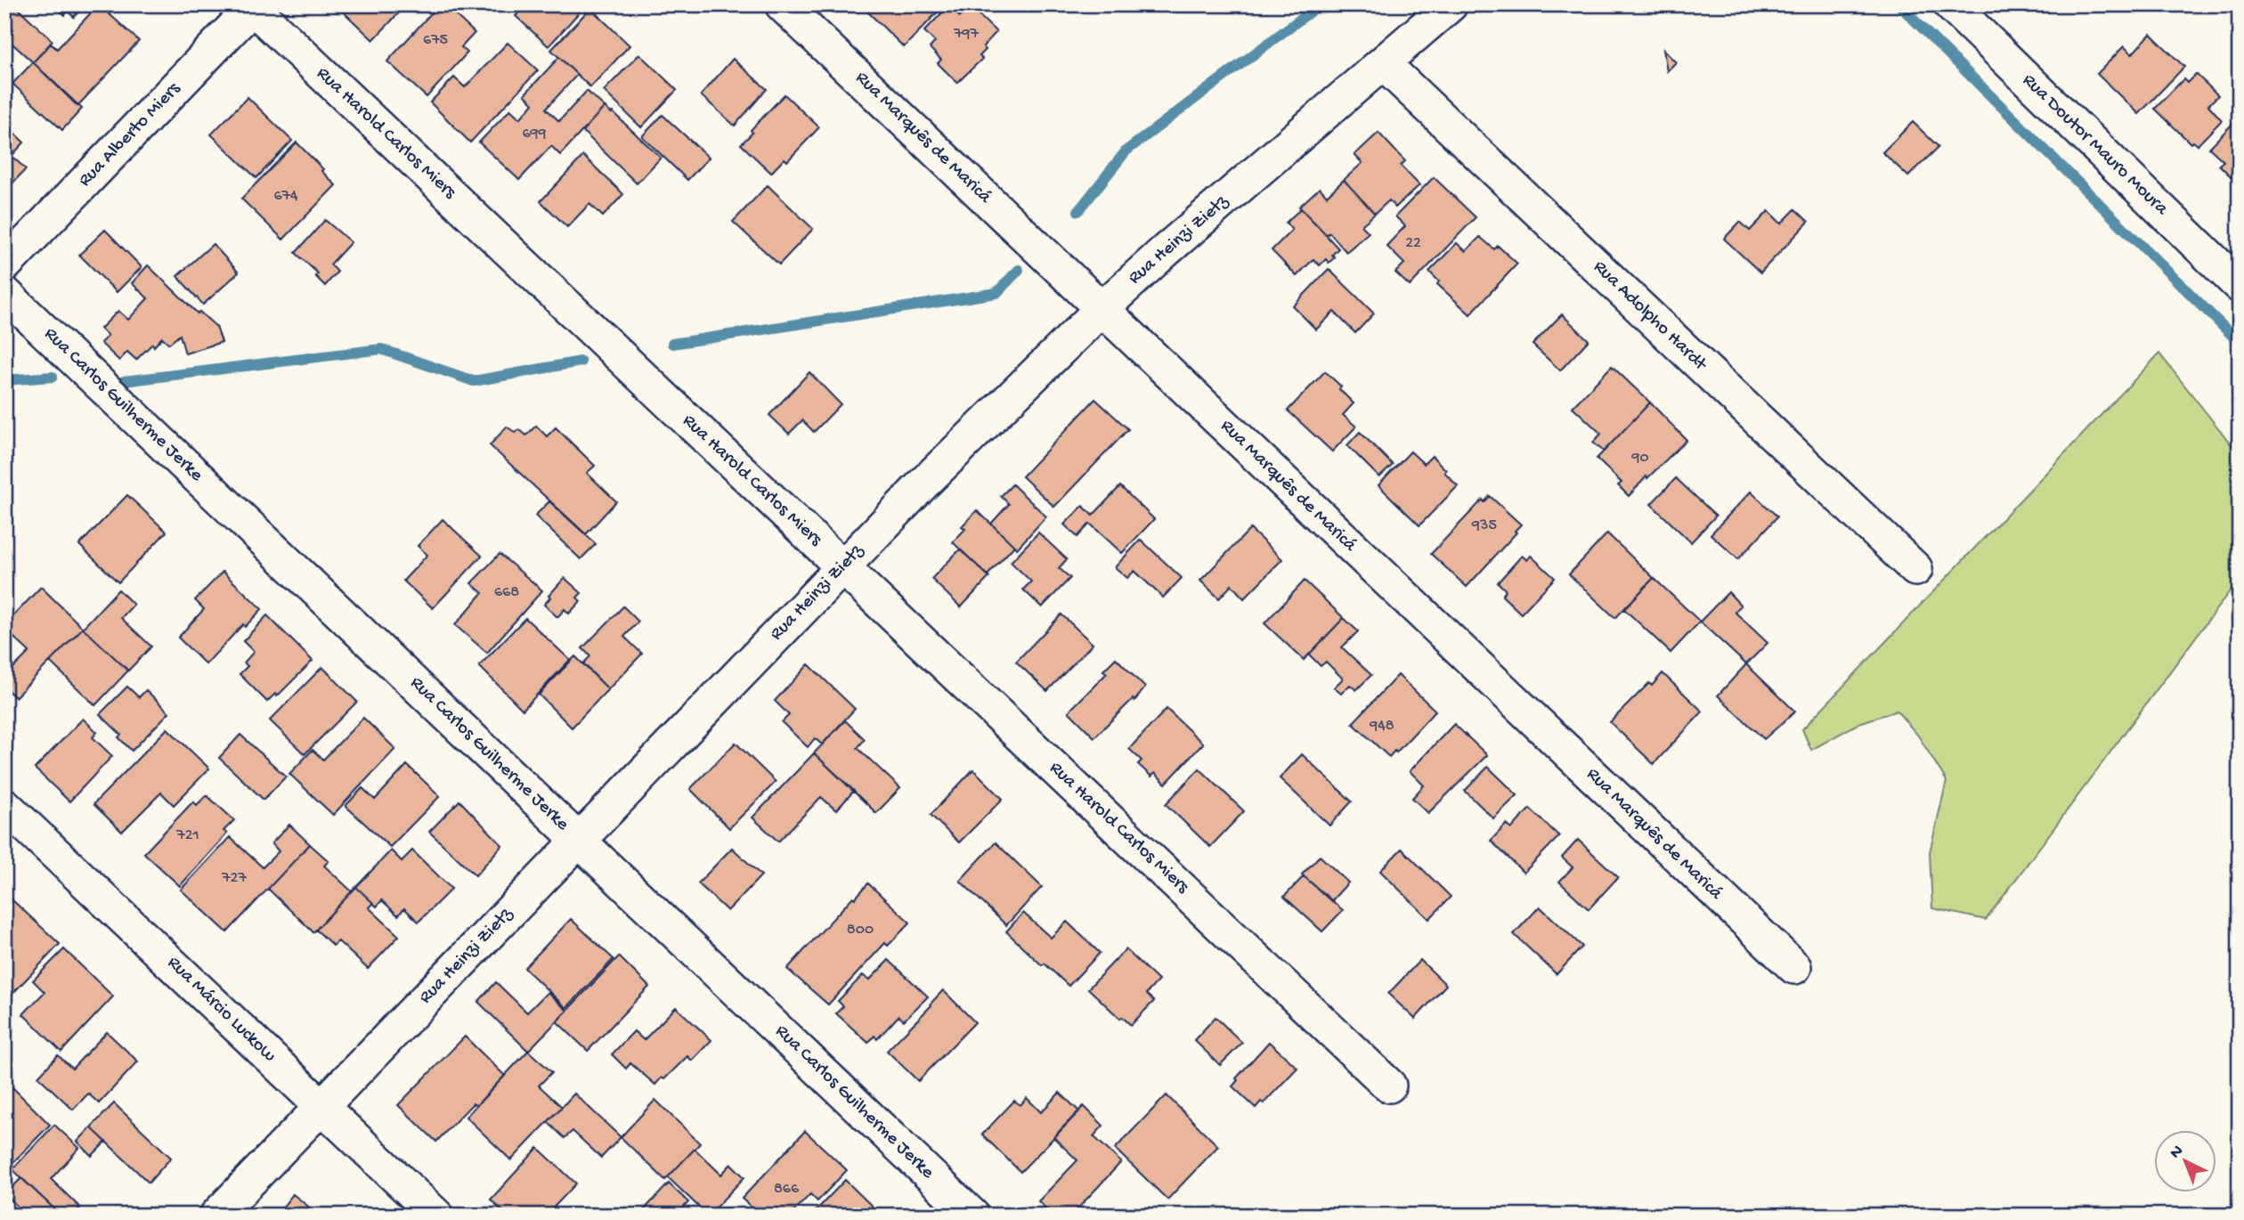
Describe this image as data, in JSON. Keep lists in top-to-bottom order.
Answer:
{
  "streets": {
    "street": [
      "Rua Harold Carlos Miers",
      "Rua Alberto Miers",
      "Rua Marquês de Maricá",
      "Rua Doutor Mauro Moura",
      "Rua Heinzi Zietz",
      "Rua Adolpho Hardt",
      "Rua Carlos Guilherme Jerke",
      "Rua Márcio Luckow"
    ]
  },
  "crossings": [
    ["Rua Harold Carlos Miers", "Rua Alberto Miers"],
    ["Rua Harold Carlos Miers", "Rua Heinzi Zietz"],
    ["Rua Marquês de Maricá", "Rua Heinzi Zietz"],
    ["Rua Heinzi Zietz", "Rua Adolpho Hardt"],
    ["Rua Heinzi Zietz", "Rua Carlos Guilherme Jerke"],
    ["Rua Heinzi Zietz", "Rua Márcio Luckow"]
  ],
  "house_numbers": [
    "797",
    "675",
    "699",
    "674",
    "22",
    "90",
    "935",
    "668",
    "948",
    "721",
    "727",
    "800",
    "866"
  ],
  "north": "top left"
}
